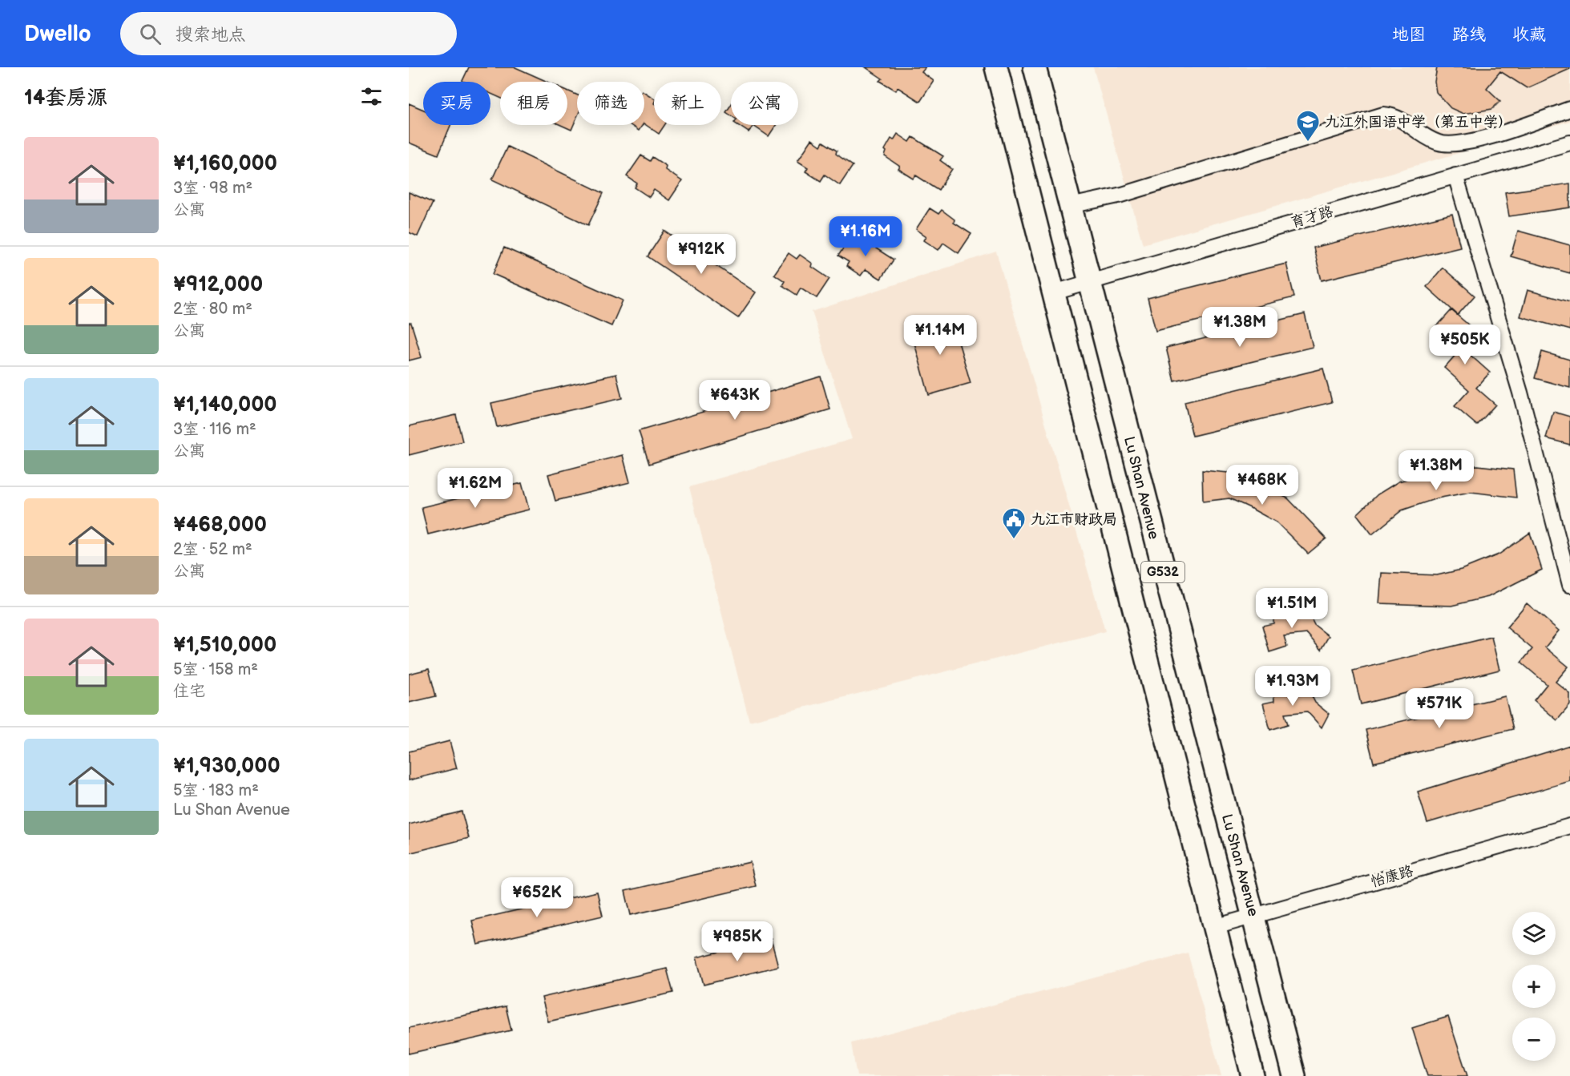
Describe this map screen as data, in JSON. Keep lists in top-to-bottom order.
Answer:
{
  "streets": {
    "highway": ["Lu Shan Avenue", "G532"],
    "street": ["育才路", "怡康路"]
  },
  "crossings": [
    ["育才路", "Lu Shan Avenue"],
    ["育才路", "G532"],
    ["Lu Shan Avenue", "怡康路"],
    ["G532", "怡康路"]
  ],
  "places": {
    "school or university": ["九江外国语中学（第五中学）"],
    "public building": ["九江市财政局"]
  },
  "page": {
    "header": "Dwello",
    "search": "搜索地点",
    "nav": ["地图", "路线", "收藏"],
    "heading": "14套房源",
    "chip": [
      "买房",
      "租房",
      "筛选",
      "新上",
      "公寓"
    ],
    "list": [
      {
        "name": "¥1,160,000",
        "note": "3室 · 98 m² · 公寓"
      },
      {
        "name": "¥912,000",
        "note": "2室 · 80 m² · 公寓"
      },
      {
        "name": "¥1,140,000",
        "note": "3室 · 116 m² · 公寓"
      },
      {
        "name": "¥468,000",
        "note": "2室 · 52 m² · 公寓"
      },
      {
        "name": "¥1,510,000",
        "note": "5室 · 158 m² · 住宅"
      },
      {
        "name": "¥1,930,000",
        "note": "5室 · 183 m² · Lu Shan Avenue"
      }
    ],
    "price": [
      "¥1.16M",
      "¥912K",
      "¥1.38M",
      "¥1.14M",
      "¥505K",
      "¥643K",
      "¥1.38M",
      "¥468K",
      "¥1.62M",
      "¥1.51M",
      "¥1.93M",
      "¥571K",
      "¥652K",
      "¥985K"
    ],
    "map_buttons": ["+", "−"]
  }
}
